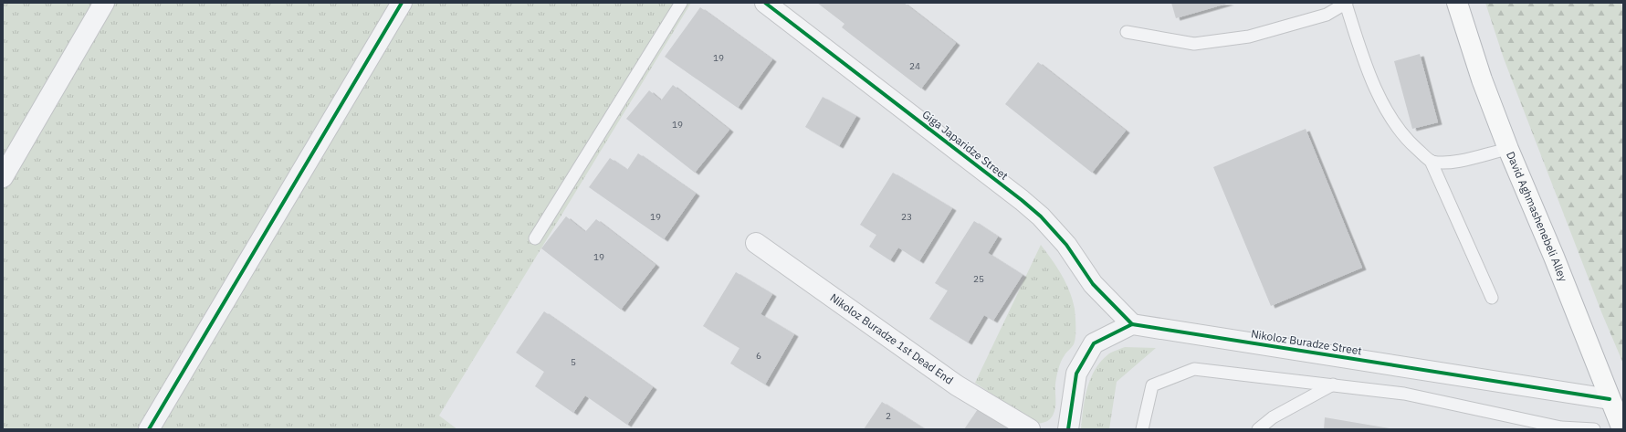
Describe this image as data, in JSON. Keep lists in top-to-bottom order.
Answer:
{
  "streets": {
    "highway": ["David Aghmashenebeli Alley"],
    "street": ["Giga Japaridze Street", "Nikoloz Buradze 1st Dead End", "Nikoloz Buradze Street"]
  },
  "crossings": [
    ["Giga Japaridze Street", "Nikoloz Buradze Street"],
    ["David Aghmashenebeli Alley", "Nikoloz Buradze Street"]
  ],
  "house_numbers": [
    "19",
    "24",
    "19",
    "19",
    "23",
    "19",
    "25",
    "6",
    "5",
    "2"
  ]
}
